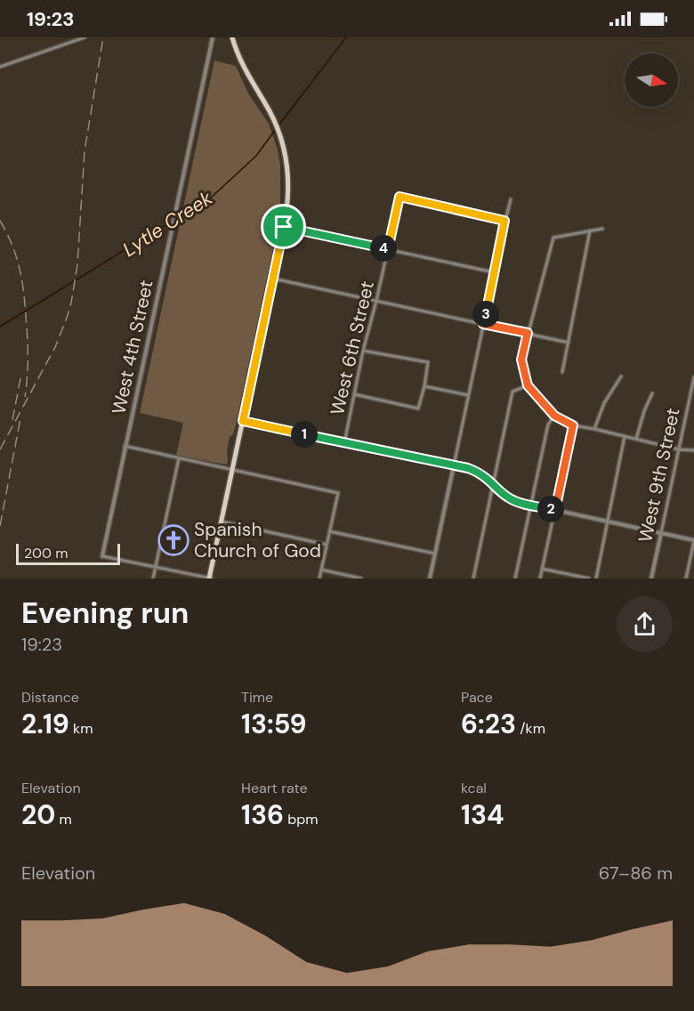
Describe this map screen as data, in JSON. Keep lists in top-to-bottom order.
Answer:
{
  "streets": {
    "street": ["West 4th Street", "West 6th Street", "West 9th Street"]
  },
  "water": ["Lytle Creek"],
  "places": {
    "church": ["Spanish Church of God"]
  },
  "scale_bar": "200 m",
  "north": "right",
  "page": {
    "status": "19:23",
    "pins": [
      "4",
      "3",
      "1",
      "2"
    ],
    "scale": "200 m",
    "heading": ["Evening run", "19:23"],
    "stats": [
      ["Distance", "2.19 km"],
      ["Time", "13:59"],
      ["Pace", "6:23 /km"],
      ["Elevation", "20 m"],
      ["Heart rate", "136 bpm"],
      ["kcal", "134"]
    ],
    "chart": ["Elevation", "67–86 m"]
  }
}
